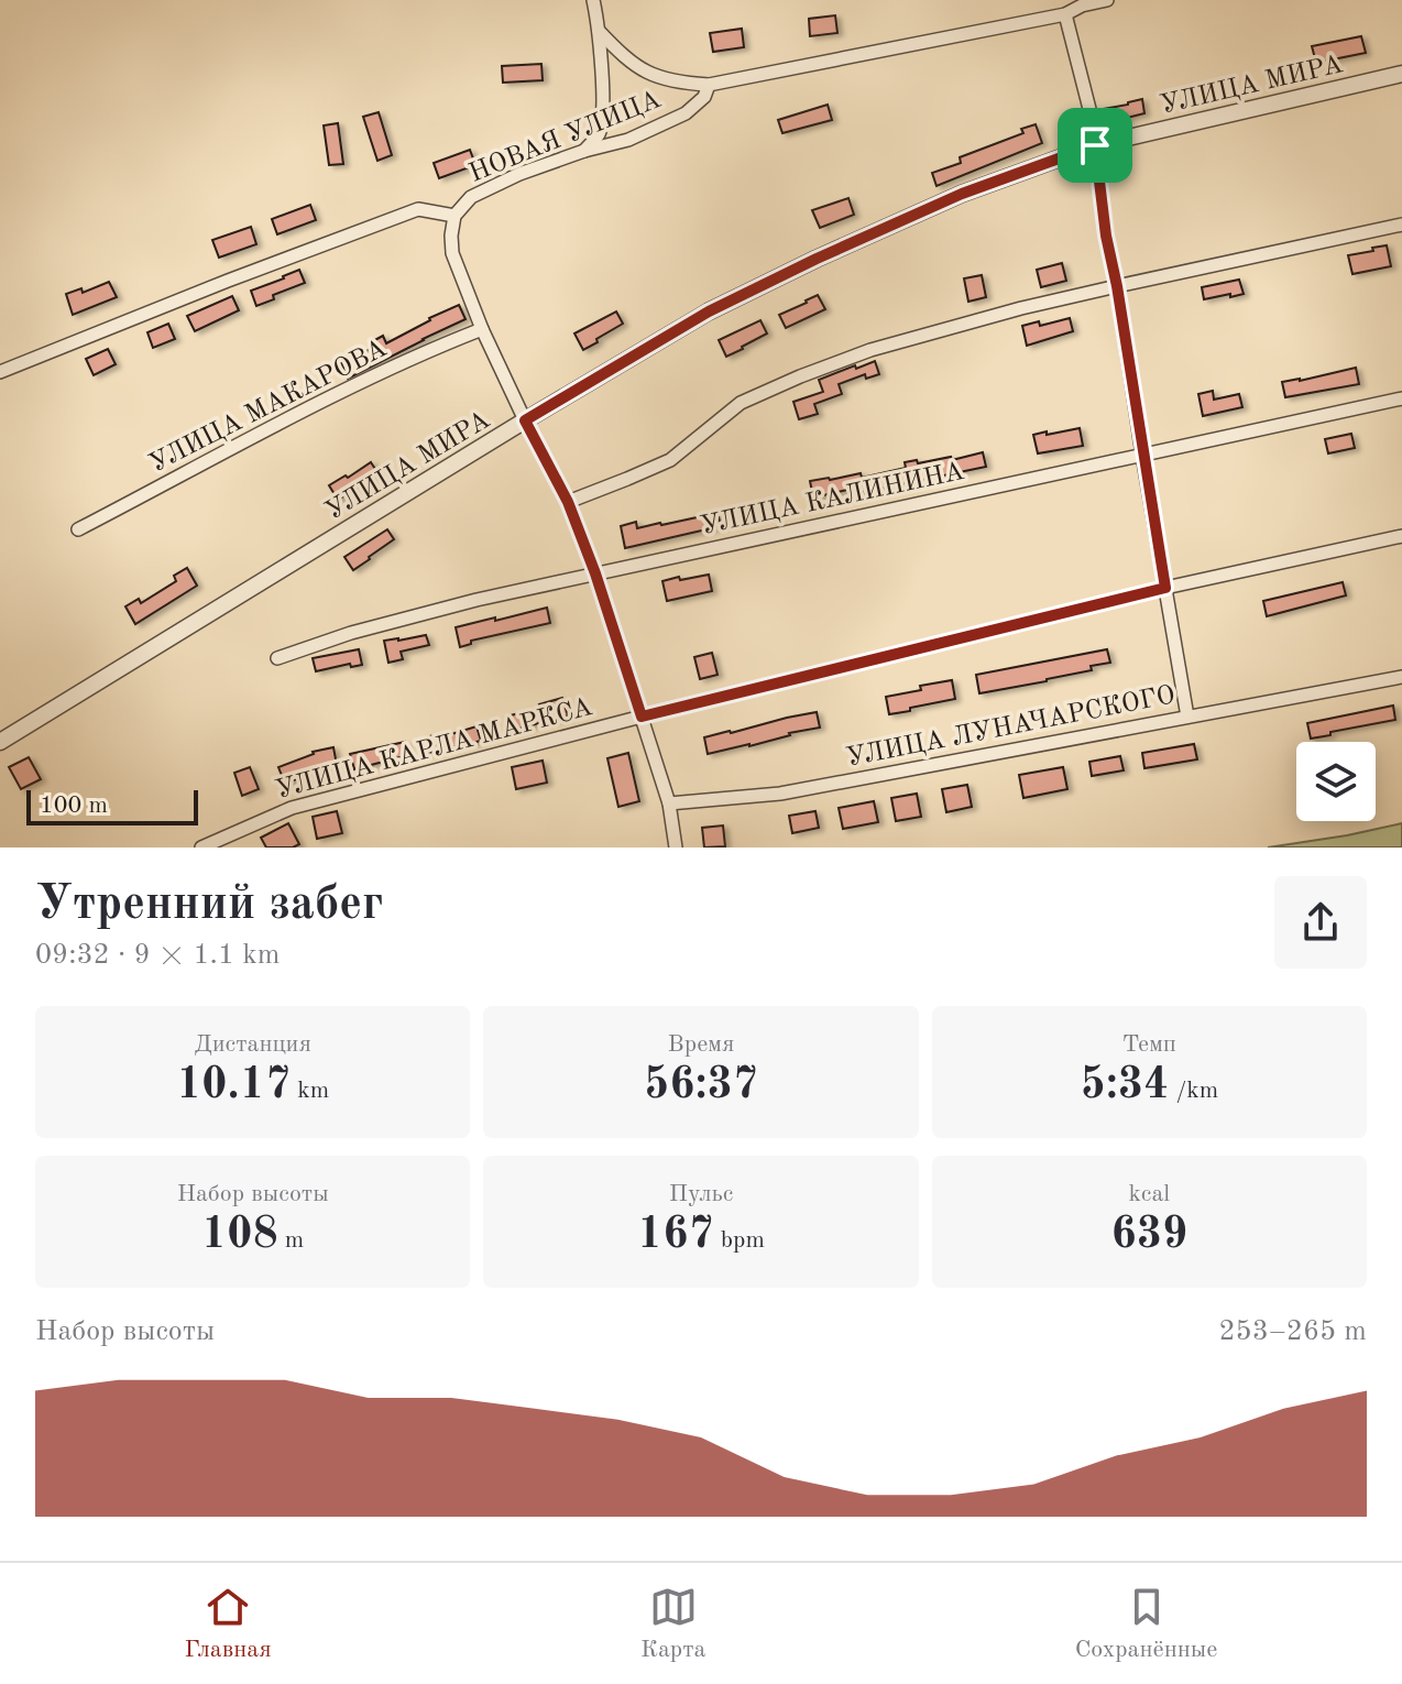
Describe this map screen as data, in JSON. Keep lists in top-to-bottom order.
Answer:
{
  "streets": {
    "street": [
      "УЛИЦА МИРА",
      "НОВАЯ УЛИЦА",
      "УЛИЦА МАКАРОВА",
      "УЛИЦА КАЛИНИНА",
      "УЛИЦА ЛУНАЧАРСКОГО",
      "УЛИЦА КАРЛА МАРКСА"
    ]
  },
  "scale_bar": "100 m",
  "page": {
    "scale": "100 m",
    "heading": ["Утренний забег", "09:32 · 9 × 1.1 km"],
    "stats": [
      ["Дистанция", "10.17 km"],
      ["Время", "56:37"],
      ["Темп", "5:34 /km"],
      ["Набор высоты", "108 m"],
      ["Пульс", "167 bpm"],
      ["kcal", "639"]
    ],
    "chart": ["Набор высоты", "253–265 m"],
    "tabs": ["Главная", "Карта", "Сохранённые"]
  }
}
